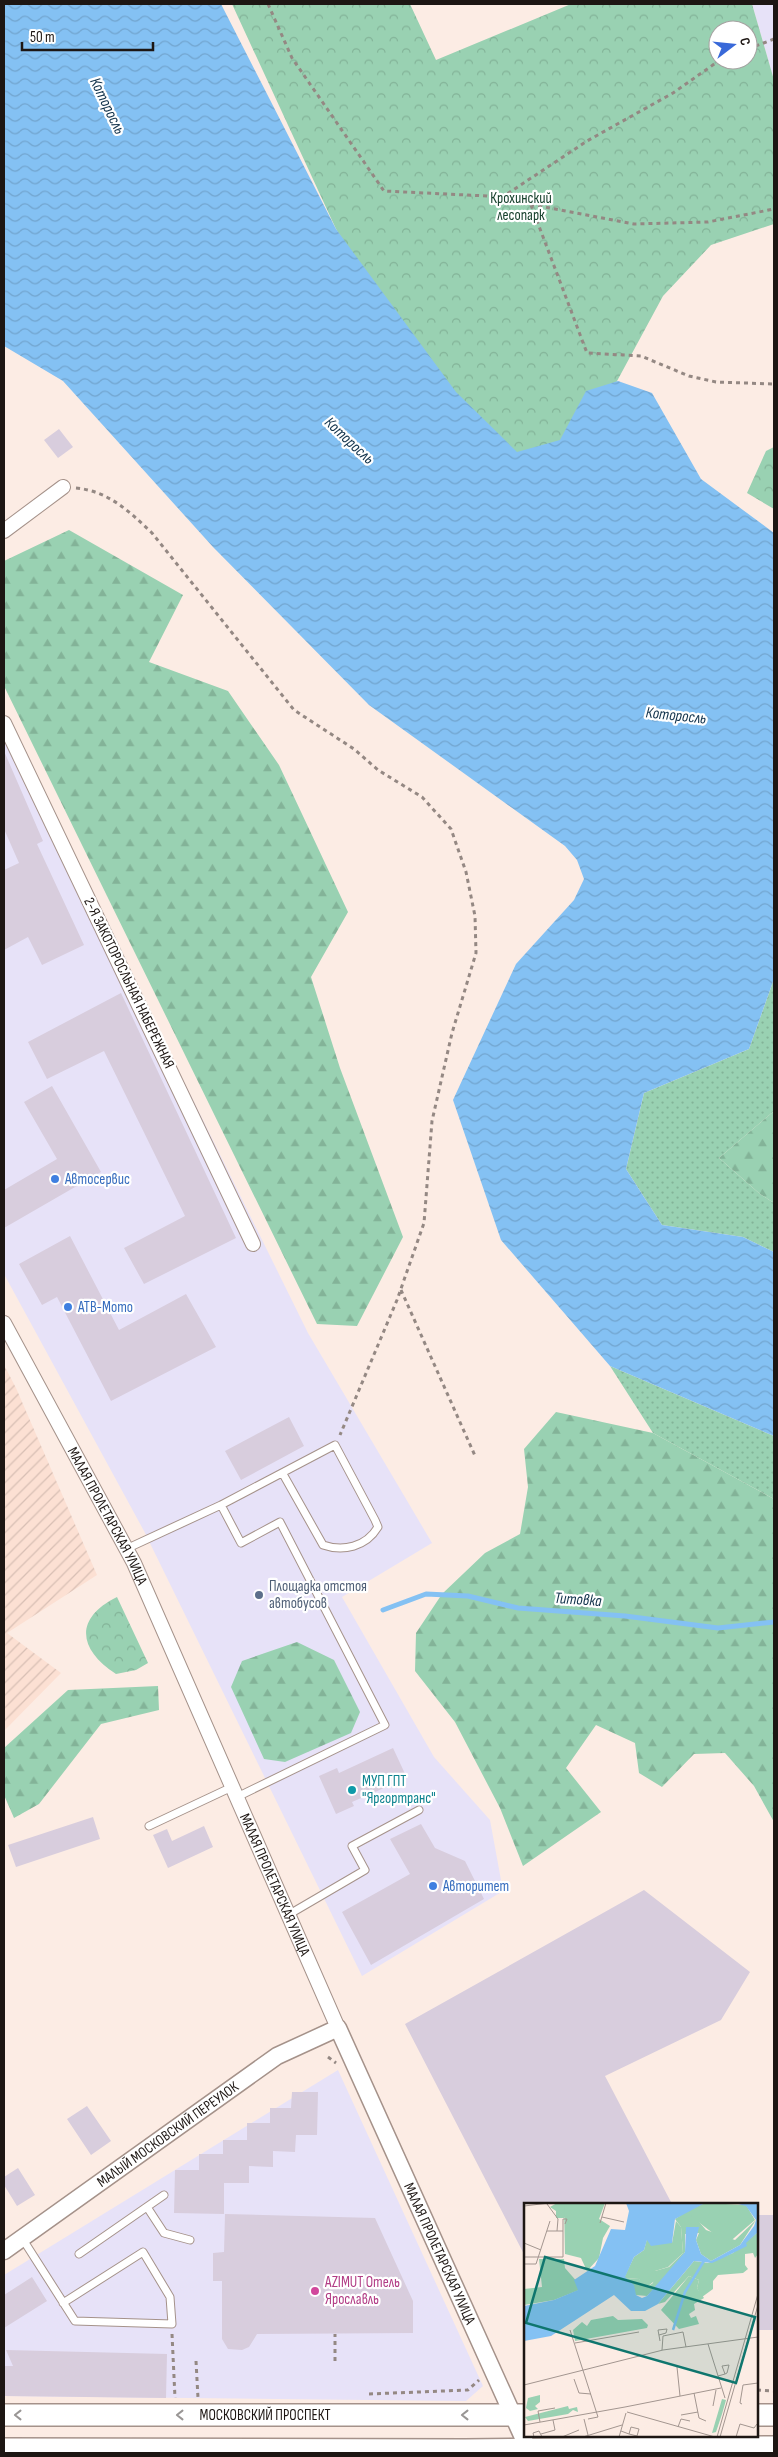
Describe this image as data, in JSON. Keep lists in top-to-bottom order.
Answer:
{
  "streets": {
    "main road": ["МОСКОВСКИЙ ПРОСПЕКТ"],
    "street": ["2-Я ЗАКОТОРОСЛЬНАЯ НАБЕРЕЖНАЯ", "МАЛАЯ ПРОЛЕТАРСКАЯ УЛИЦА", "МАЛЫЙ МОСКОВСКИЙ ПЕРЕУЛОК"]
  },
  "crossings": [
    ["МАЛАЯ ПРОЛЕТАРСКАЯ УЛИЦА", "МАЛЫЙ МОСКОВСКИЙ ПЕРЕУЛОК"],
    ["МАЛАЯ ПРОЛЕТАРСКАЯ УЛИЦА", "МОСКОВСКИЙ ПРОСПЕКТ"]
  ],
  "water": ["Которосль", "Титовка"],
  "parks": ["Крохинский лесопарк"],
  "places": [
    "Автосервис",
    "АТВ-Мото",
    "Площадка отстоя автобусов",
    "МУП ГПТ \"Яргортранс\"",
    "Авторитет",
    "AZIMUT Отель Ярославль"
  ],
  "scale_bar": "50 m",
  "north": "right"
}
